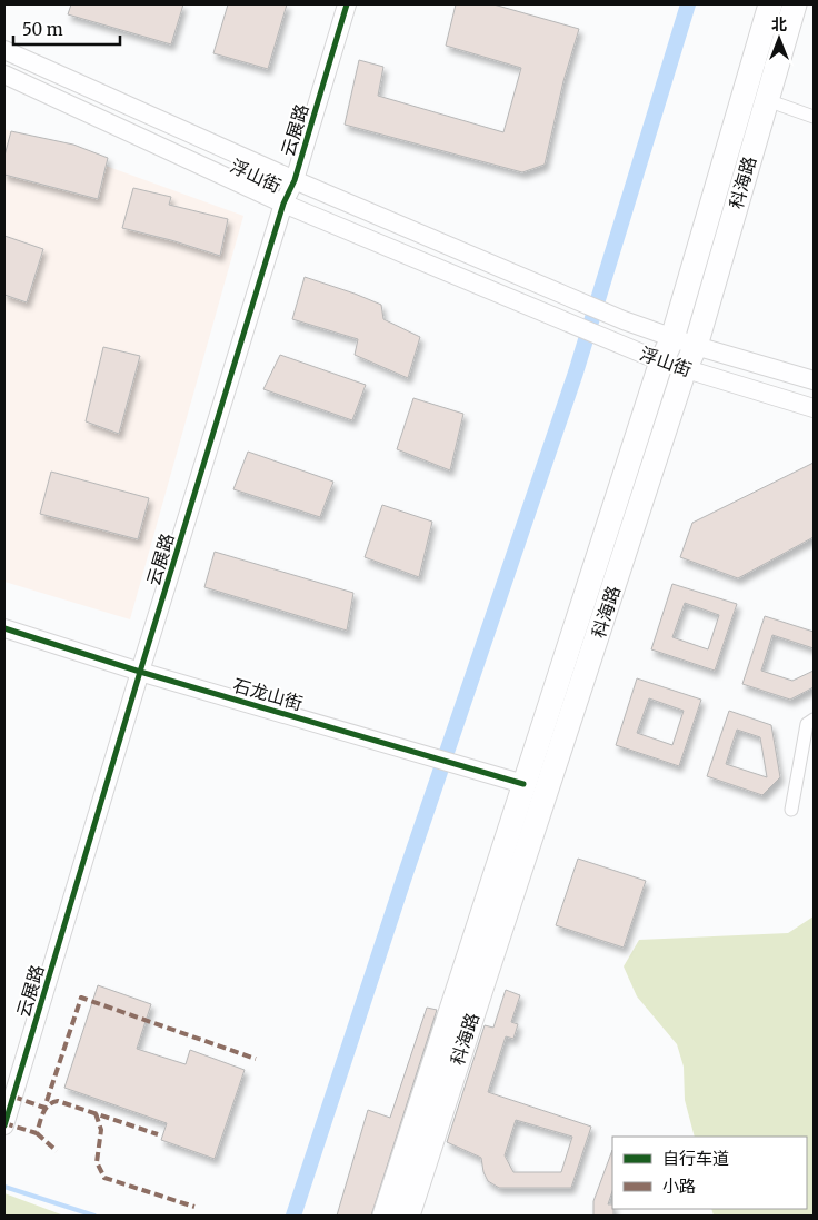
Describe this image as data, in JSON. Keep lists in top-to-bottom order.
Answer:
{
  "streets": {
    "highway": ["科海路"],
    "main road": ["云展路", "浮山街", "石龙山街"]
  },
  "crossings": [
    ["云展路", "浮山街"],
    ["云展路", "石龙山街"],
    ["浮山街", "科海路"],
    ["科海路", "石龙山街"]
  ],
  "legend": ["自行车道", "小路"],
  "scale_bar": "50 m",
  "north": "top"
}
